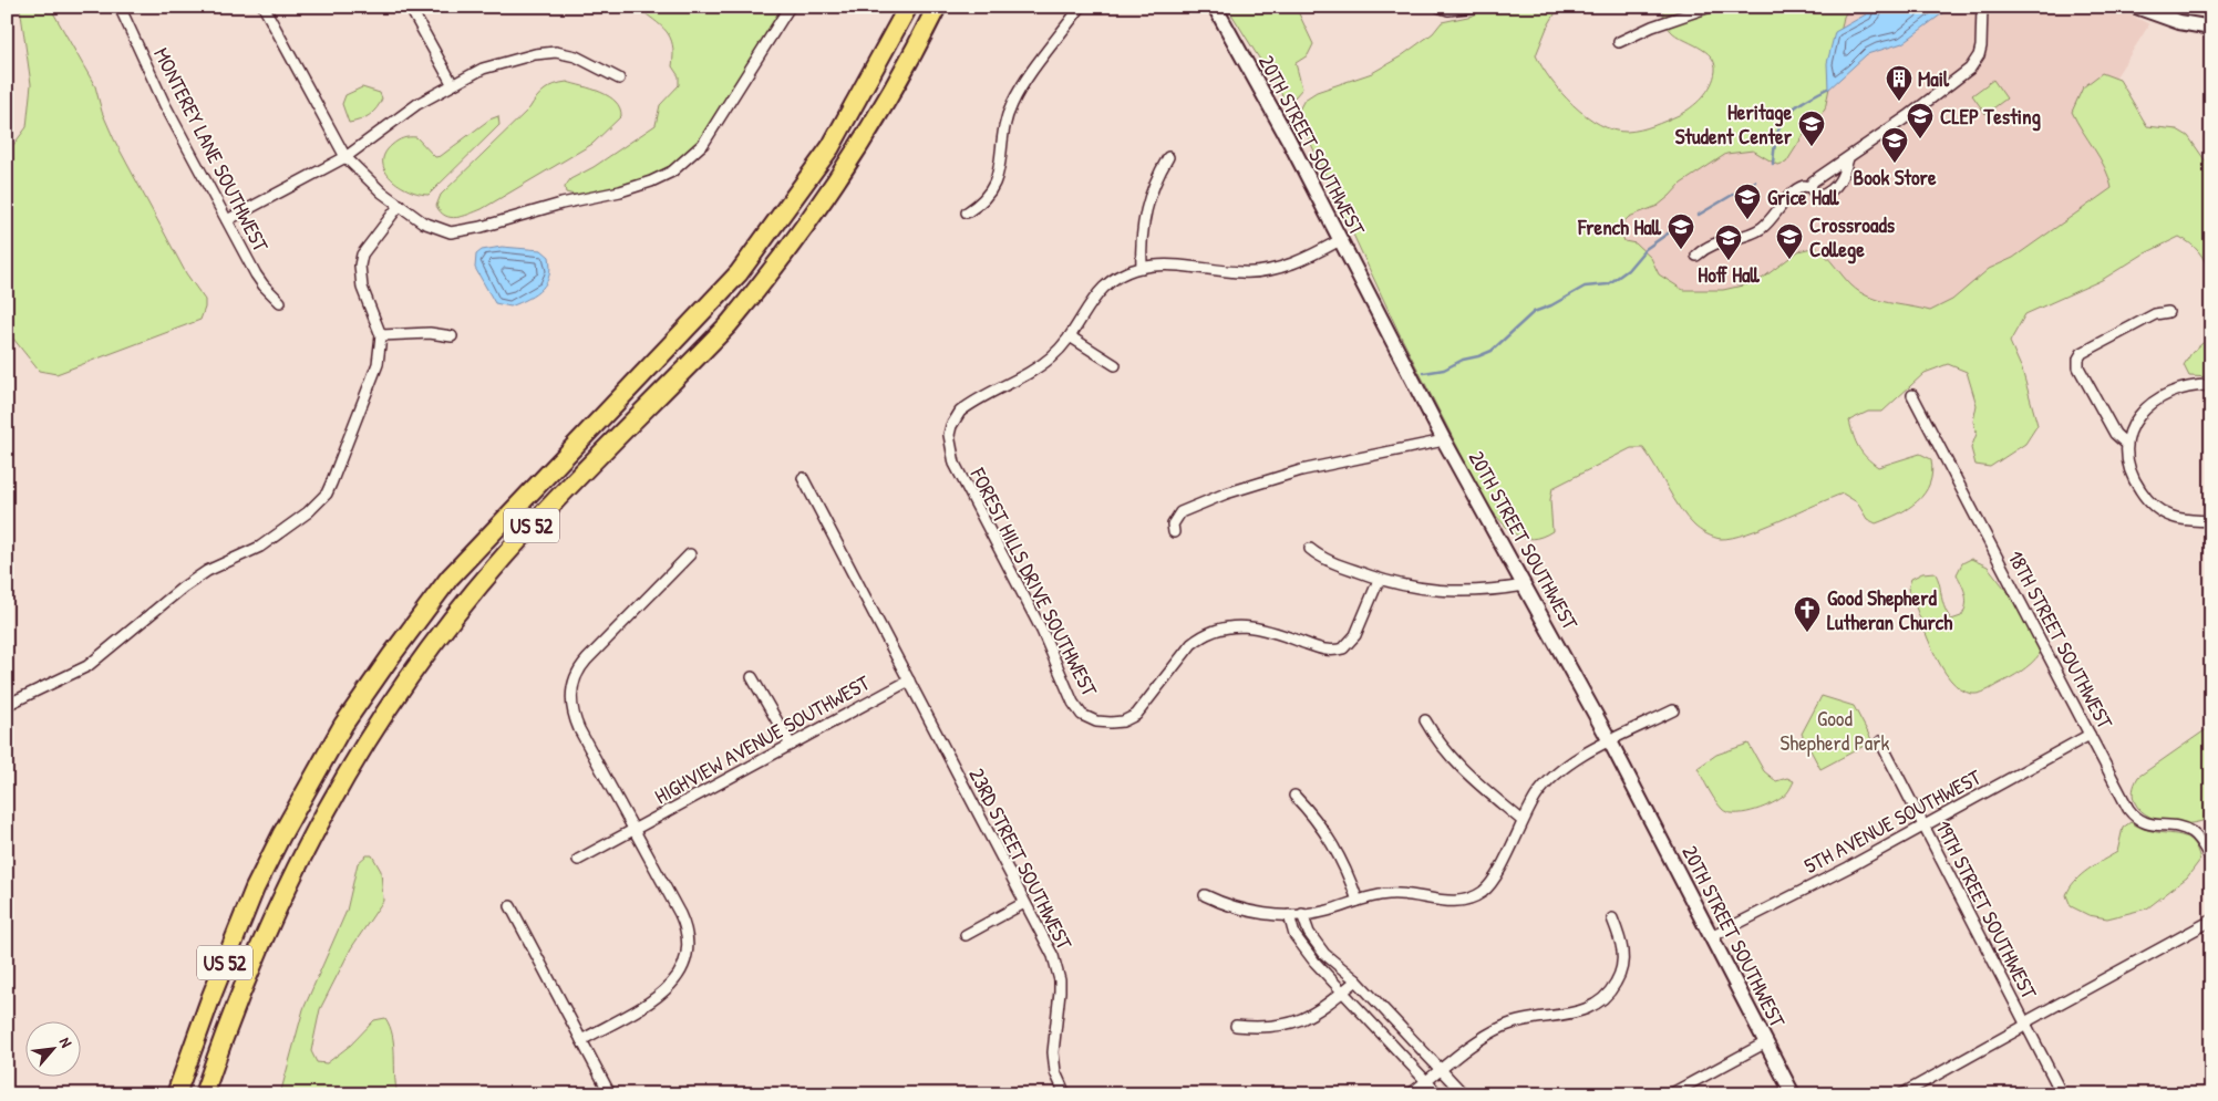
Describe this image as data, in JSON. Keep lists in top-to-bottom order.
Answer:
{
  "streets": {
    "highway": ["US 52"],
    "street": [
      "20TH STREET SOUTHWEST",
      "MONTEREY LANE SOUTHWEST",
      "FOREST HILLS DRIVE SOUTHWEST",
      "18TH STREET SOUTHWEST",
      "HIGHVIEW AVENUE SOUTHWEST",
      "5TH AVENUE SOUTHWEST",
      "23RD STREET SOUTHWEST",
      "19TH STREET SOUTHWEST"
    ]
  },
  "crossings": [
    ["20TH STREET SOUTHWEST", "FOREST HILLS DRIVE SOUTHWEST"],
    ["20TH STREET SOUTHWEST", "5TH AVENUE SOUTHWEST"],
    ["18TH STREET SOUTHWEST", "5TH AVENUE SOUTHWEST"],
    ["HIGHVIEW AVENUE SOUTHWEST", "23RD STREET SOUTHWEST"],
    ["5TH AVENUE SOUTHWEST", "19TH STREET SOUTHWEST"]
  ],
  "parks": ["Good Shepherd Park"],
  "places": {
    "building": ["Mail"],
    "school or university": [
      "CLEP Testing",
      "Heritage Student Center",
      "Book Store",
      "Grice Hall",
      "French Hall",
      "Crossroads College",
      "Hoff Hall"
    ],
    "church": ["Good Shepherd Lutheran Church"]
  },
  "north": "top right"
}
